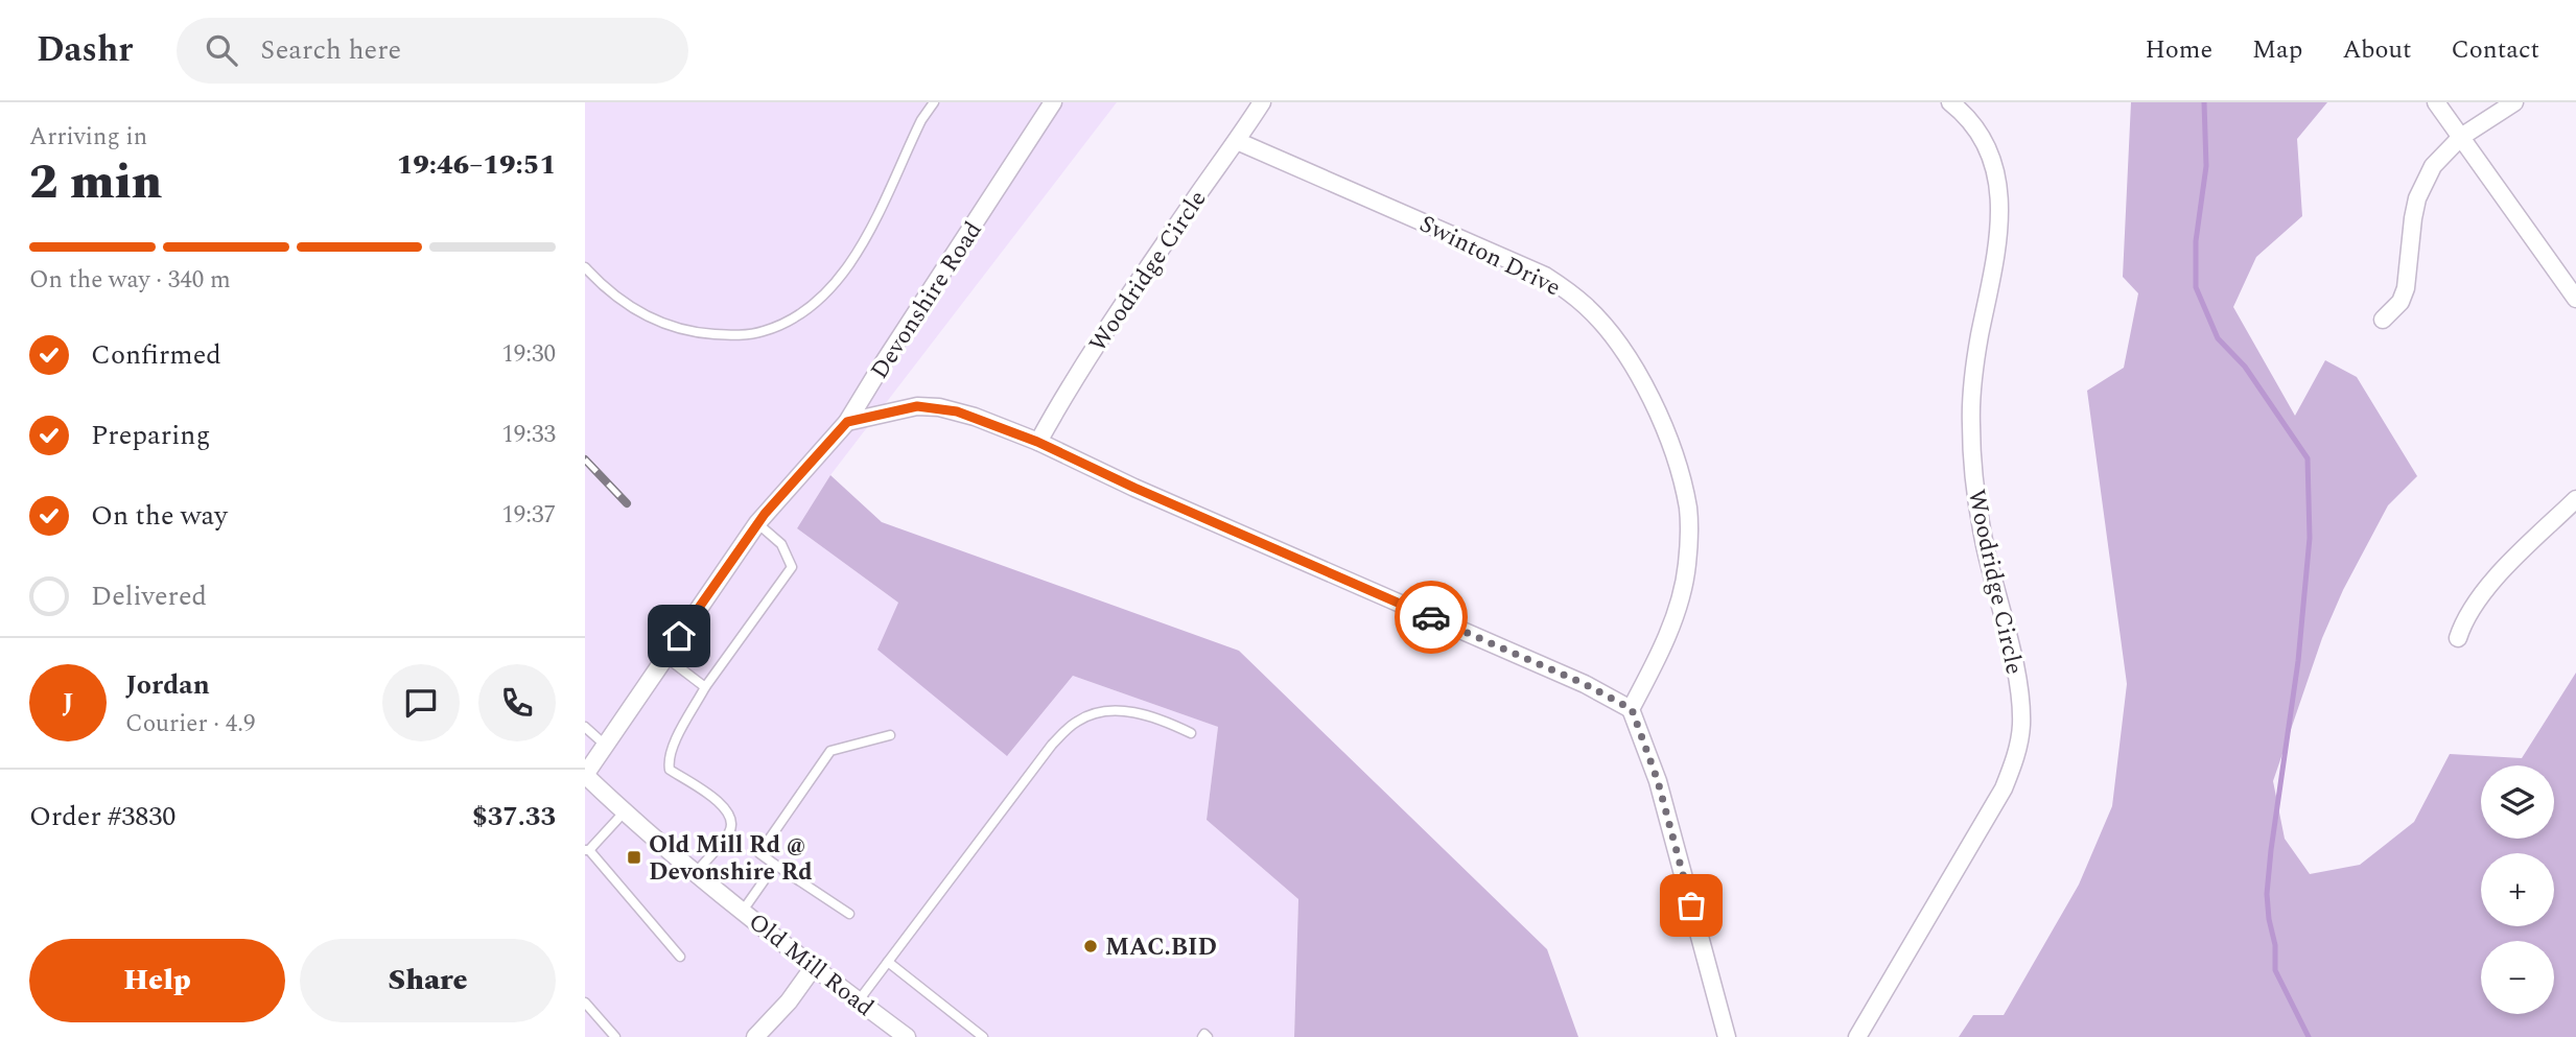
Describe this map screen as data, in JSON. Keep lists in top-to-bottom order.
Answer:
{
  "streets": {
    "street": [
      "Swinton Drive",
      "Woodridge Circle",
      "Devonshire Road",
      "Old Mill Road"
    ]
  },
  "crossings": [
    ["Swinton Drive", "Woodridge Circle"],
    ["Devonshire Road", "Old Mill Road"]
  ],
  "places": {
    "transit": ["Old Mill Rd @ Devonshire Rd"],
    "other": ["MAC.BID"]
  },
  "page": {
    "header": "Dashr",
    "search": "Search here",
    "nav": [
      "Home",
      "Map",
      "About",
      "Contact"
    ],
    "heading": ["2 min", "Arriving in", "19:46–19:51"],
    "panel": [
      "Jordan",
      "Courier · 4.9",
      "Order #3830",
      "$37.33"
    ],
    "bar": "On the way · 340 m",
    "list": [
      ["Confirmed", "19:30"],
      ["Preparing", "19:33"],
      ["On the way", "19:37"],
      "Delivered"
    ],
    "round": "J",
    "map_buttons": ["+", "−"],
    "buttons": ["Help", "Share"]
  }
}
